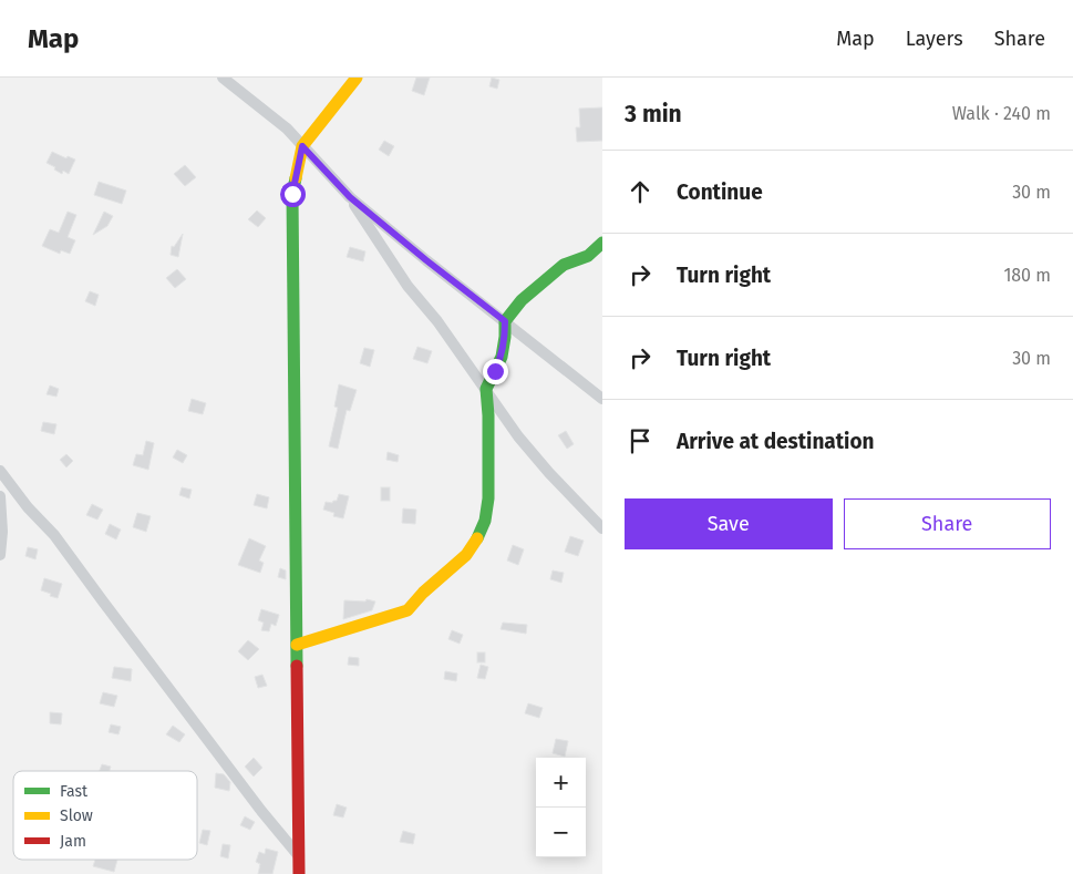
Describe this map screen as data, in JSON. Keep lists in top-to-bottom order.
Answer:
{
  "legend": ["Fast", "Slow", "Jam"],
  "page": {
    "header": "Map",
    "nav": ["Map", "Layers", "Share"],
    "heading": ["3 min", "Walk · 240 m"],
    "list": [
      ["Continue", "30 m"],
      ["Turn right", "180 m"],
      ["Turn right", "30 m"],
      "Arrive at destination"
    ],
    "buttons": ["Save", "Share"],
    "map_buttons": ["+", "−"]
  }
}
